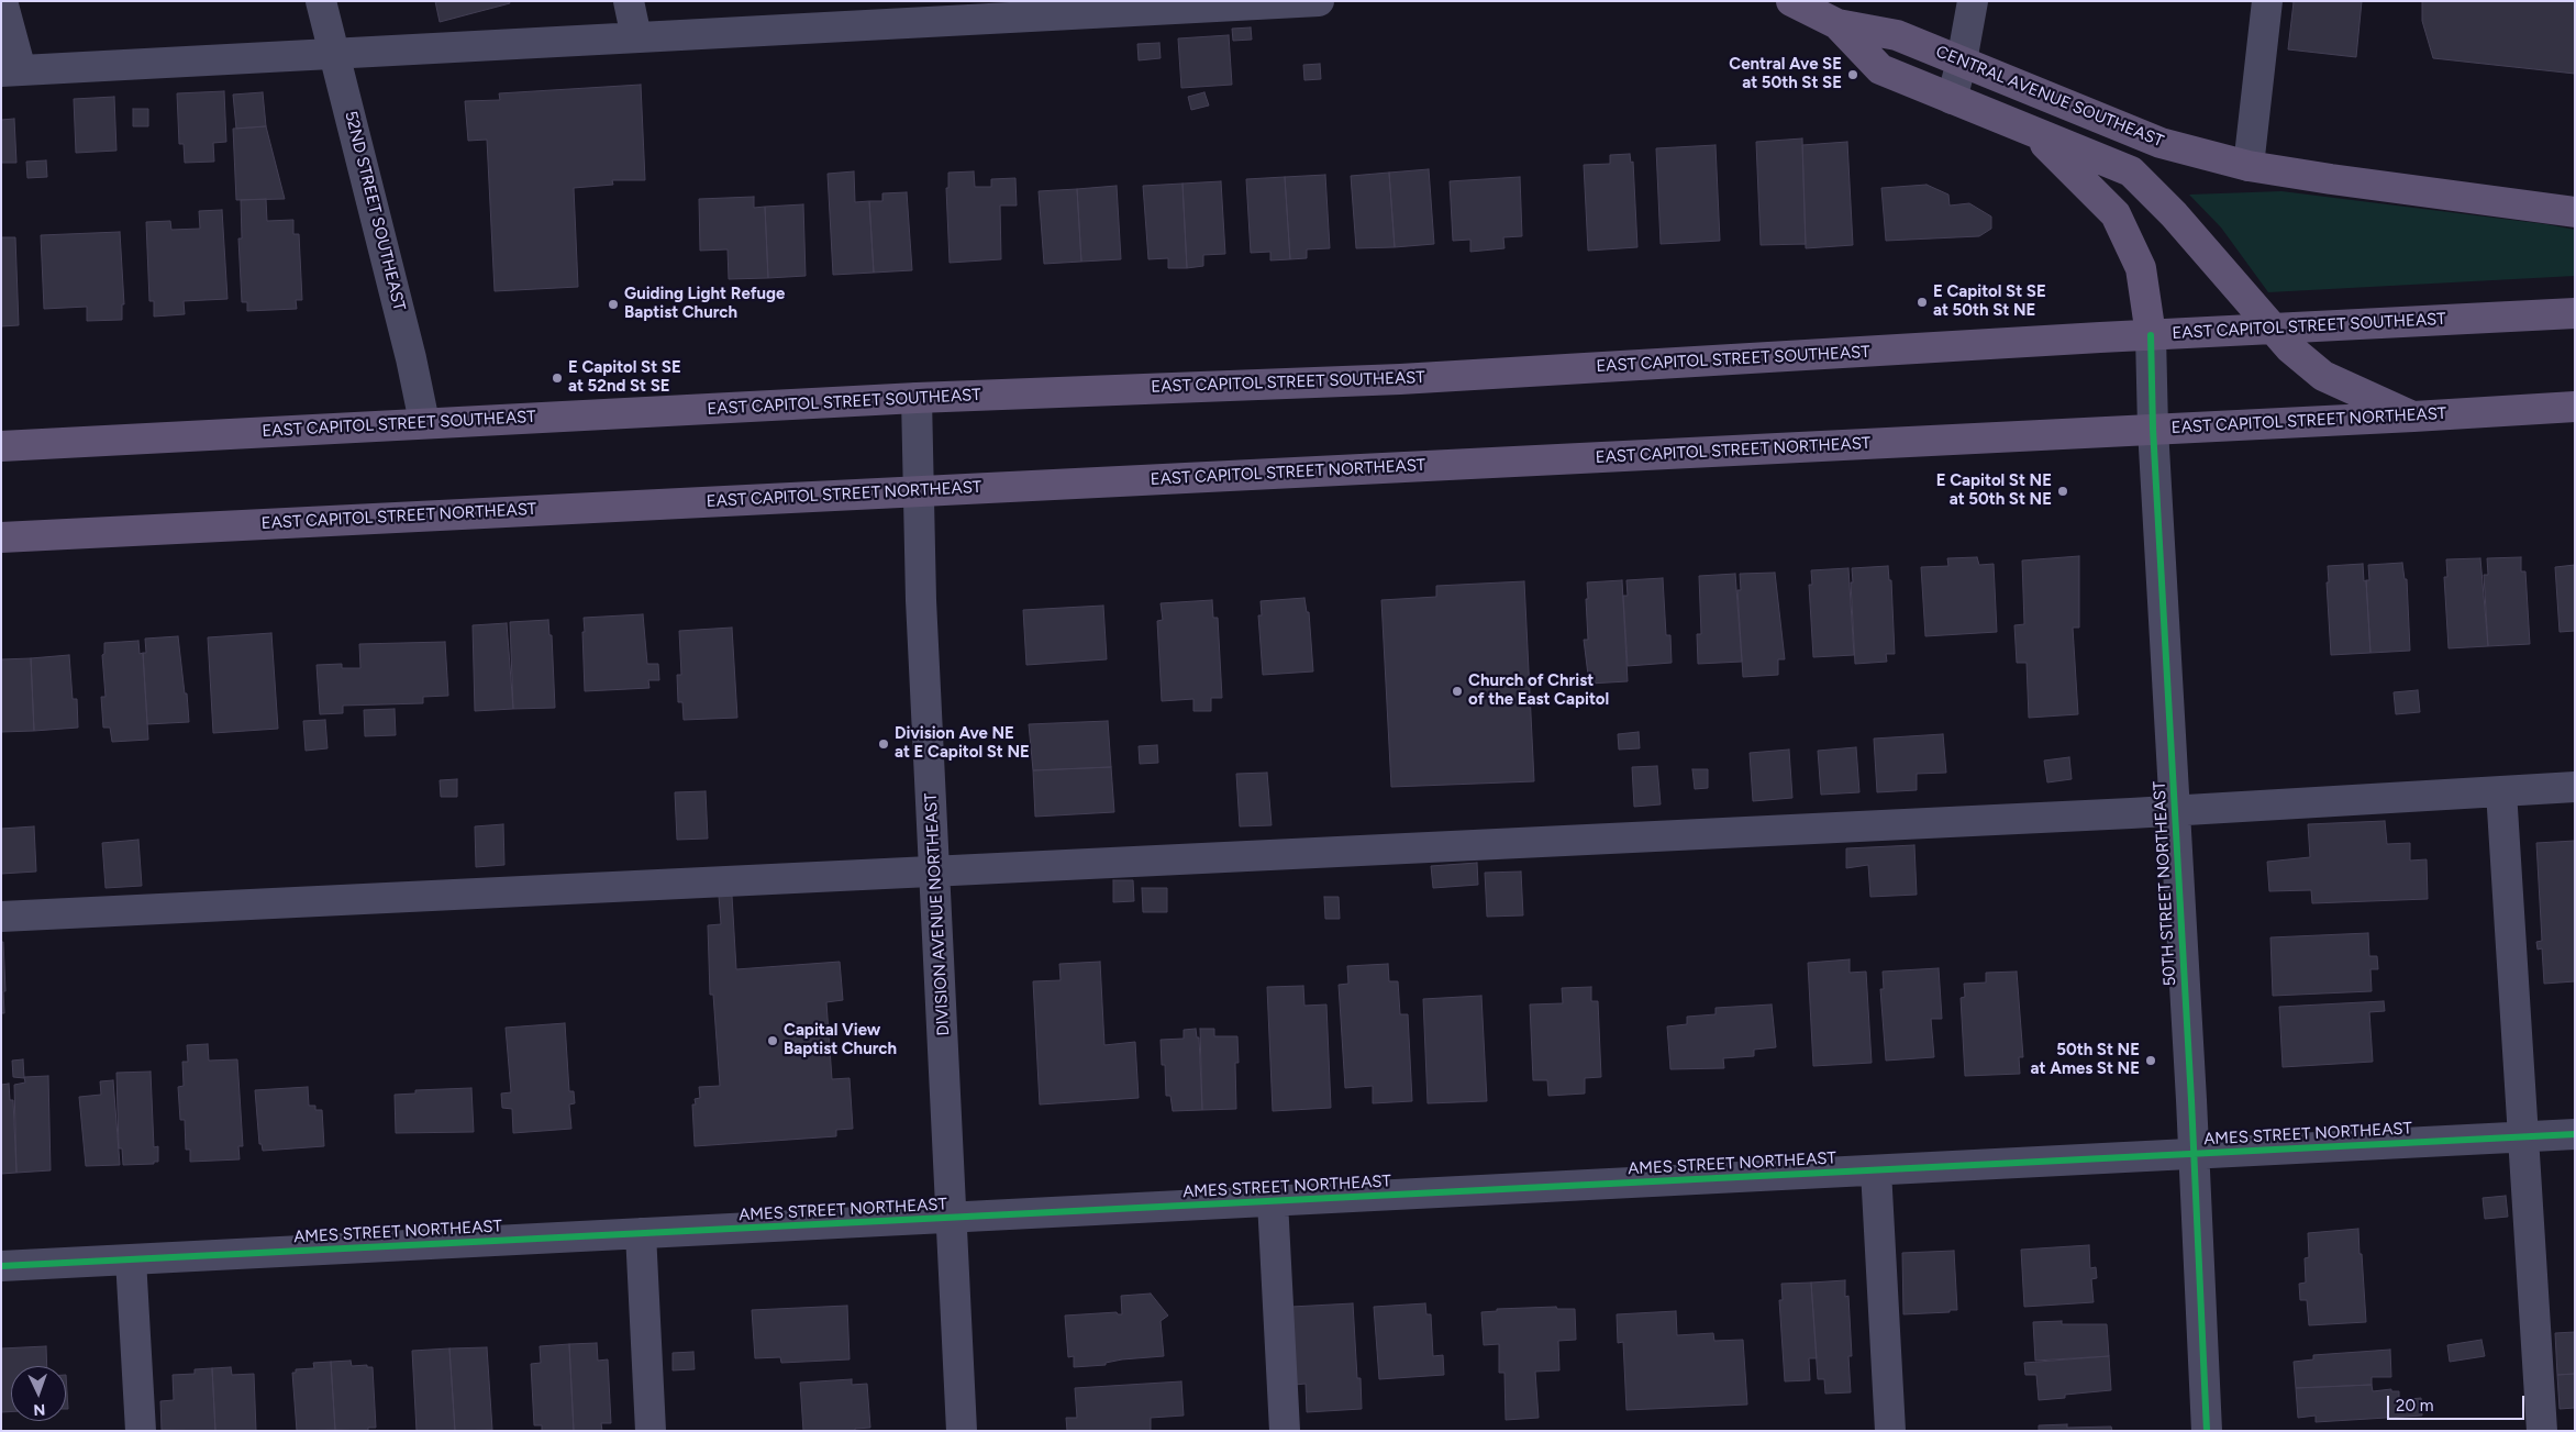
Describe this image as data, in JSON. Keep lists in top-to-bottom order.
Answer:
{
  "streets": {
    "main road": ["CENTRAL AVENUE SOUTHEAST", "EAST CAPITOL STREET SOUTHEAST", "EAST CAPITOL STREET NORTHEAST"],
    "street": [
      "52ND STREET SOUTHEAST",
      "50TH STREET NORTHEAST",
      "DIVISION AVENUE NORTHEAST",
      "AMES STREET NORTHEAST"
    ]
  },
  "crossings": [
    ["52ND STREET SOUTHEAST", "EAST CAPITOL STREET SOUTHEAST"],
    ["EAST CAPITOL STREET SOUTHEAST", "50TH STREET NORTHEAST"],
    ["EAST CAPITOL STREET SOUTHEAST", "DIVISION AVENUE NORTHEAST"],
    ["EAST CAPITOL STREET NORTHEAST", "50TH STREET NORTHEAST"],
    ["EAST CAPITOL STREET NORTHEAST", "DIVISION AVENUE NORTHEAST"],
    ["50TH STREET NORTHEAST", "AMES STREET NORTHEAST"],
    ["DIVISION AVENUE NORTHEAST", "AMES STREET NORTHEAST"]
  ],
  "places": [
    "Central Ave SE at 50th St SE",
    "E Capitol St SE at 50th St NE",
    "Guiding Light Refuge Baptist Church",
    "E Capitol St SE at 52nd St SE",
    "E Capitol St NE at 50th St NE",
    "Church of Christ of the East Capitol",
    "Division Ave NE at E Capitol St NE",
    "Capital View Baptist Church",
    "50th St NE at Ames St NE"
  ],
  "scale_bar": "20 m",
  "north": "bottom"
}
